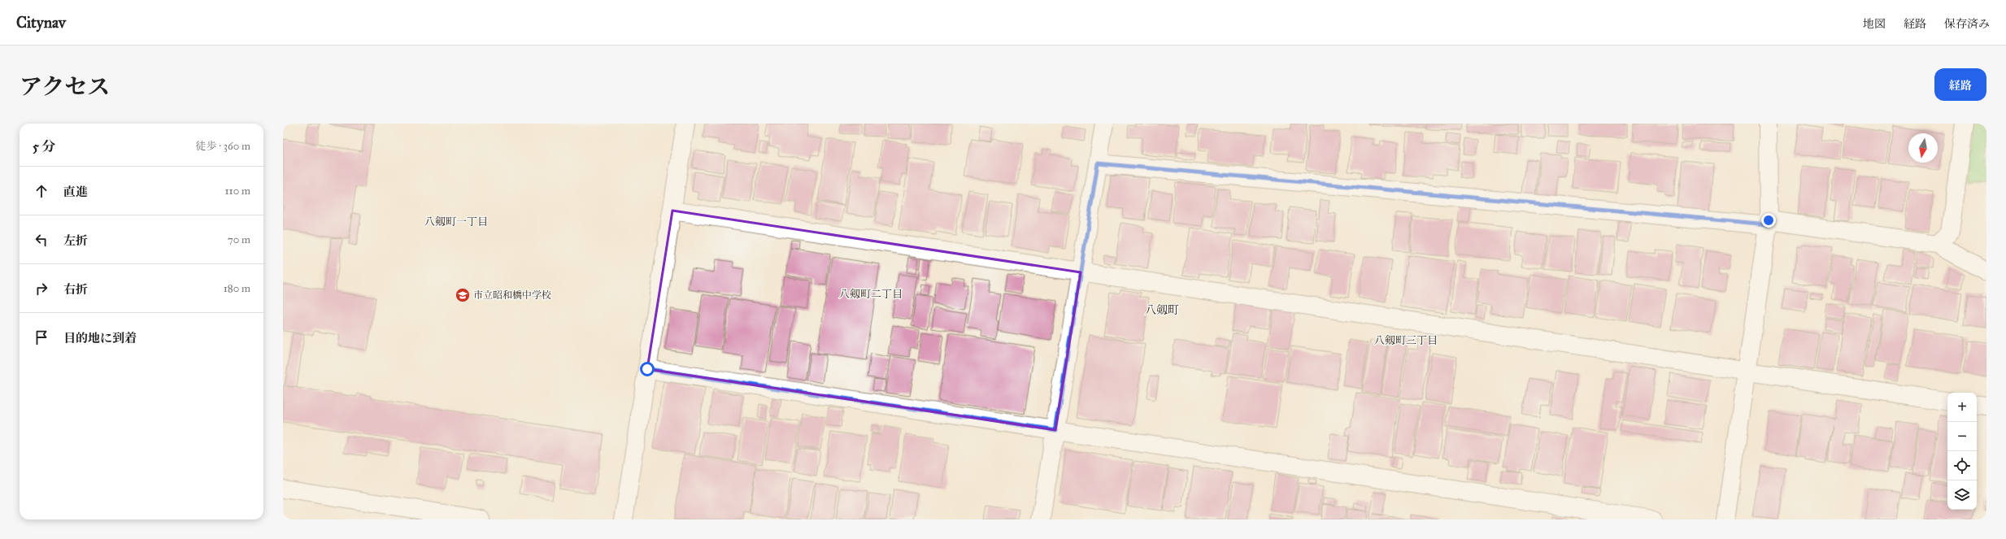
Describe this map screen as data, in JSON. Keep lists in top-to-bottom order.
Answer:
{
  "districts": [
    "八剱町一丁目",
    "八剱町二丁目",
    "八剱町",
    "八剱町三丁目"
  ],
  "places": {
    "school or university": ["市立昭和橋中学校"]
  },
  "north": "bottom",
  "page": {
    "header": "Citynav",
    "nav": ["地図", "経路", "保存済み"],
    "title": "アクセス",
    "buttons": "経路",
    "heading": ["5 分", "徒歩 · 360 m"],
    "list": [
      ["直進", "110 m"],
      ["左折", "70 m"],
      ["右折", "180 m"],
      "目的地に到着"
    ],
    "map_buttons": ["+", "−"]
  }
}
